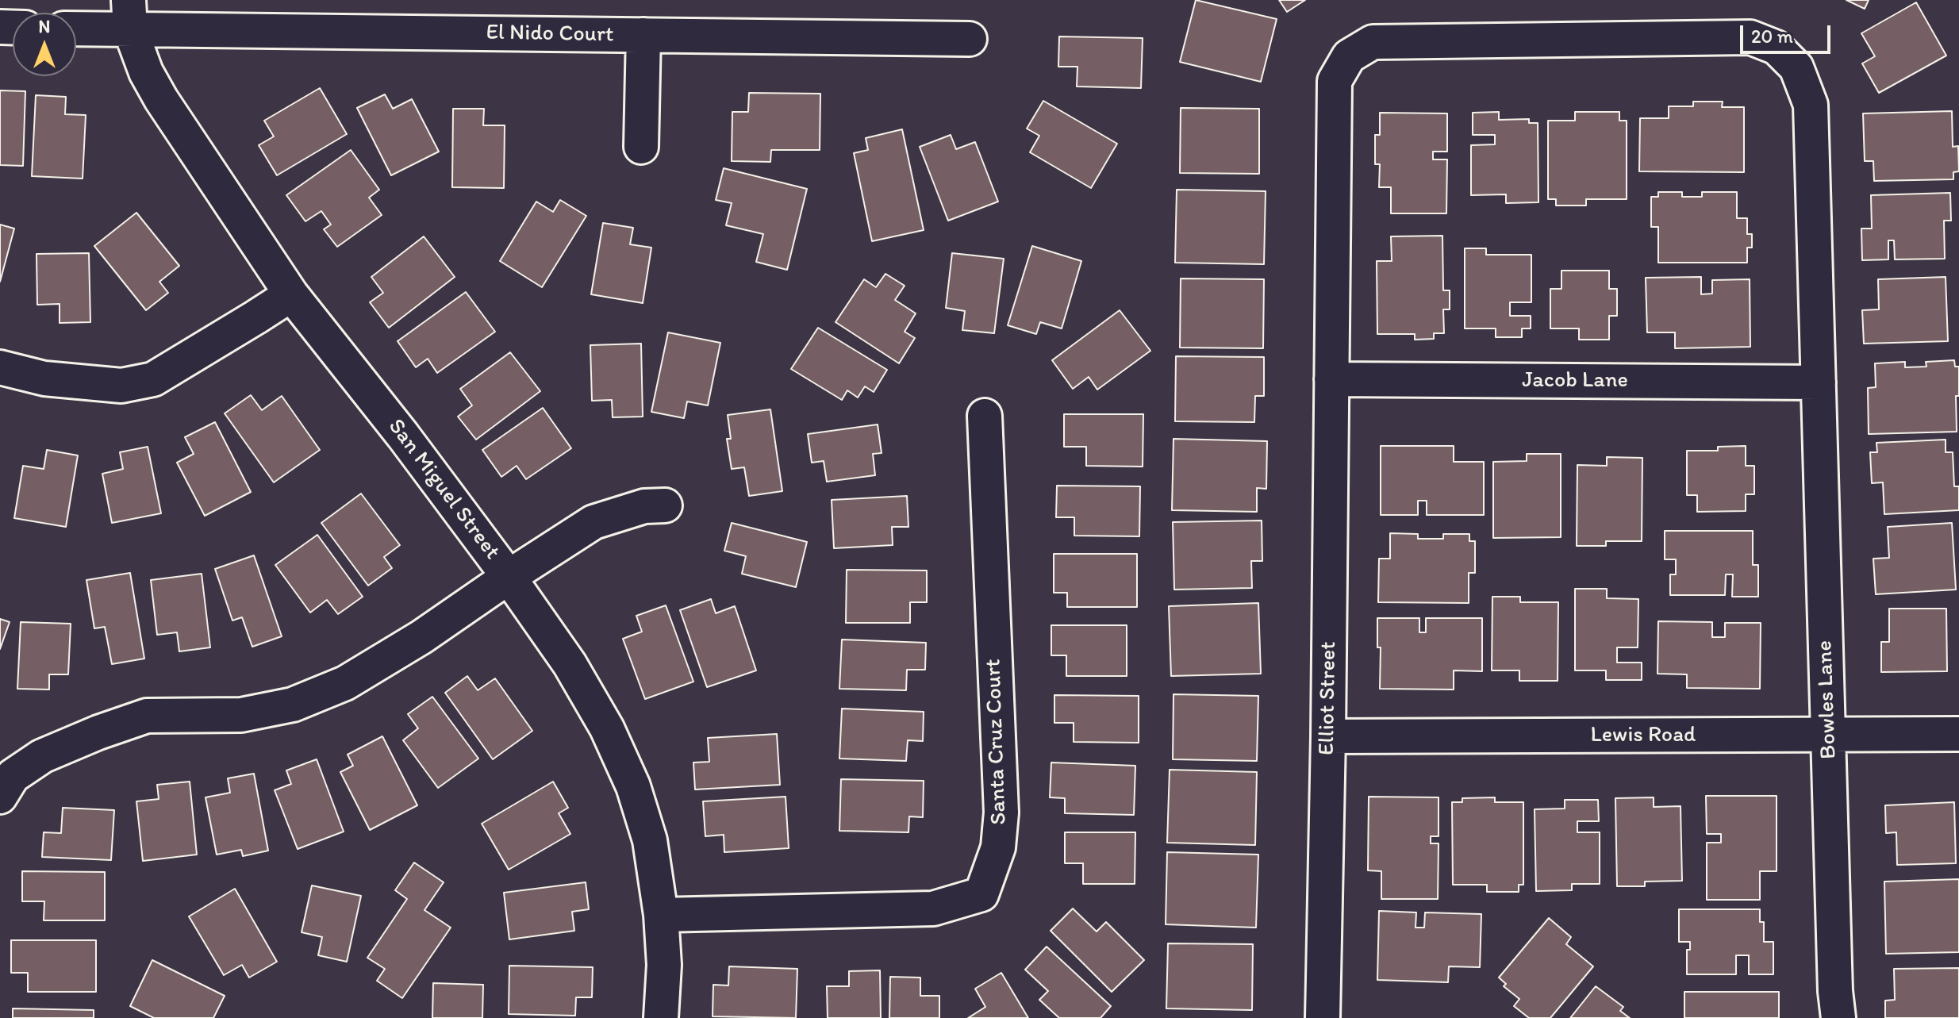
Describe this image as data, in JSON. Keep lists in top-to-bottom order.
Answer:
{
  "streets": {
    "street": [
      "El Nido Court",
      "Jacob Lane",
      "San Miguel Street",
      "Elliot Street",
      "Bowles Lane",
      "Lewis Road",
      "Santa Cruz Court"
    ]
  },
  "crossings": [
    ["El Nido Court", "San Miguel Street"],
    ["Jacob Lane", "Elliot Street"],
    ["Jacob Lane", "Bowles Lane"],
    ["San Miguel Street", "Santa Cruz Court"],
    ["Elliot Street", "Bowles Lane"],
    ["Elliot Street", "Lewis Road"],
    ["Bowles Lane", "Lewis Road"]
  ],
  "scale_bar": "20 m",
  "north": "top"
}
